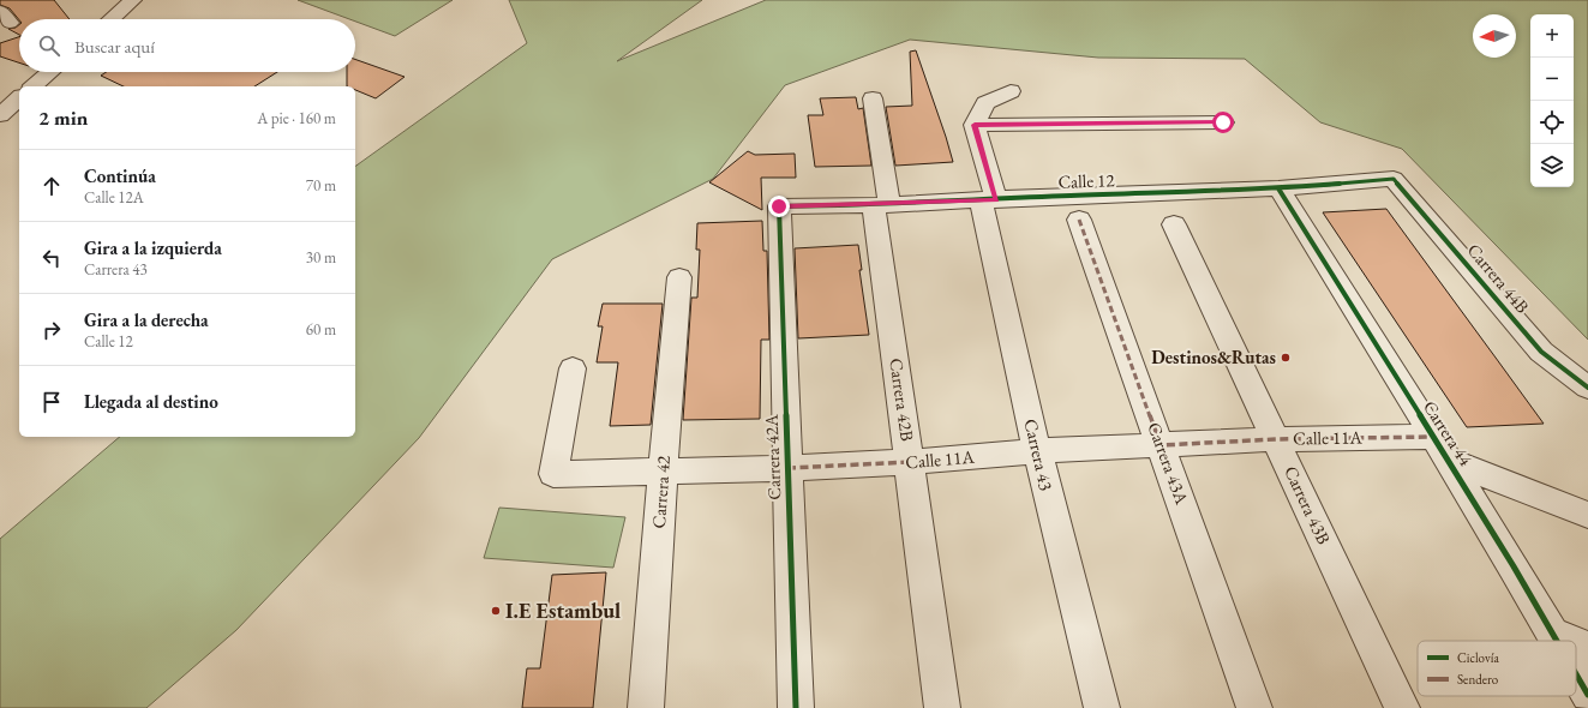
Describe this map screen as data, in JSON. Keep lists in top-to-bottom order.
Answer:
{
  "streets": {
    "street": [
      "Calle 12",
      "Carrera 44B",
      "Carrera 42B",
      "Carrera 44",
      "Calle 11A",
      "Carrera 43",
      "Carrera 42A",
      "Carrera 43A",
      "Carrera 42",
      "Carrera 43B"
    ]
  },
  "crossings": [
    ["Calle 12", "Carrera 44B"],
    ["Calle 12", "Carrera 42B"],
    ["Calle 12", "Carrera 44"],
    ["Calle 12", "Carrera 43"],
    ["Calle 12", "Carrera 42A"],
    ["Carrera 42B", "Calle 11A"],
    ["Carrera 44", "Calle 11A"],
    ["Calle 11A", "Carrera 43"],
    ["Calle 11A", "Carrera 42A"],
    ["Calle 11A", "Carrera 43A"],
    ["Calle 11A", "Carrera 42"],
    ["Calle 11A", "Carrera 43B"]
  ],
  "places": ["Destinos&Rutas", "I.E Estambul"],
  "legend": ["Ciclovía", "Sendero"],
  "north": "left",
  "page": {
    "map_buttons": ["+", "−"],
    "search": "Buscar aquí",
    "heading": ["2 min", "A pie · 160 m"],
    "list": [
      ["Continúa", "Calle 12A", "70 m"],
      ["Gira a la izquierda", "Carrera 43", "30 m"],
      ["Gira a la derecha", "Calle 12", "60 m"],
      "Llegada al destino"
    ]
  }
}
